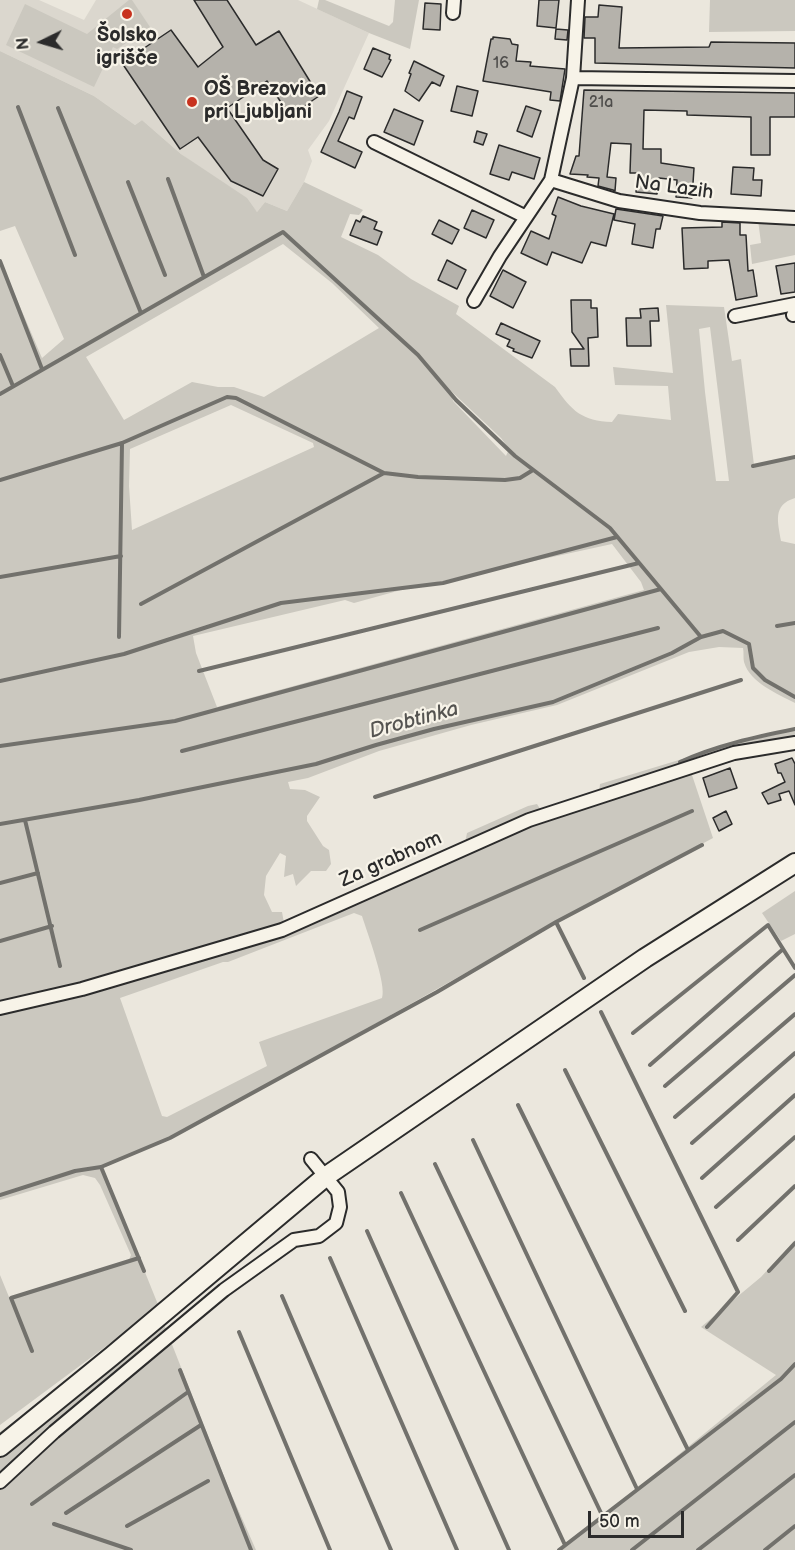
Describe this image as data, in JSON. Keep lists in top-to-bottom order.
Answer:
{
  "streets": {
    "street": ["Na Lazih", "Za grabnom"]
  },
  "water": ["Drobtinka"],
  "places": ["Šolsko igrišče", "OŠ Brezovica pri Ljubljani"],
  "house_numbers": ["16", "21a"],
  "scale_bar": "50 m",
  "north": "left"
}
